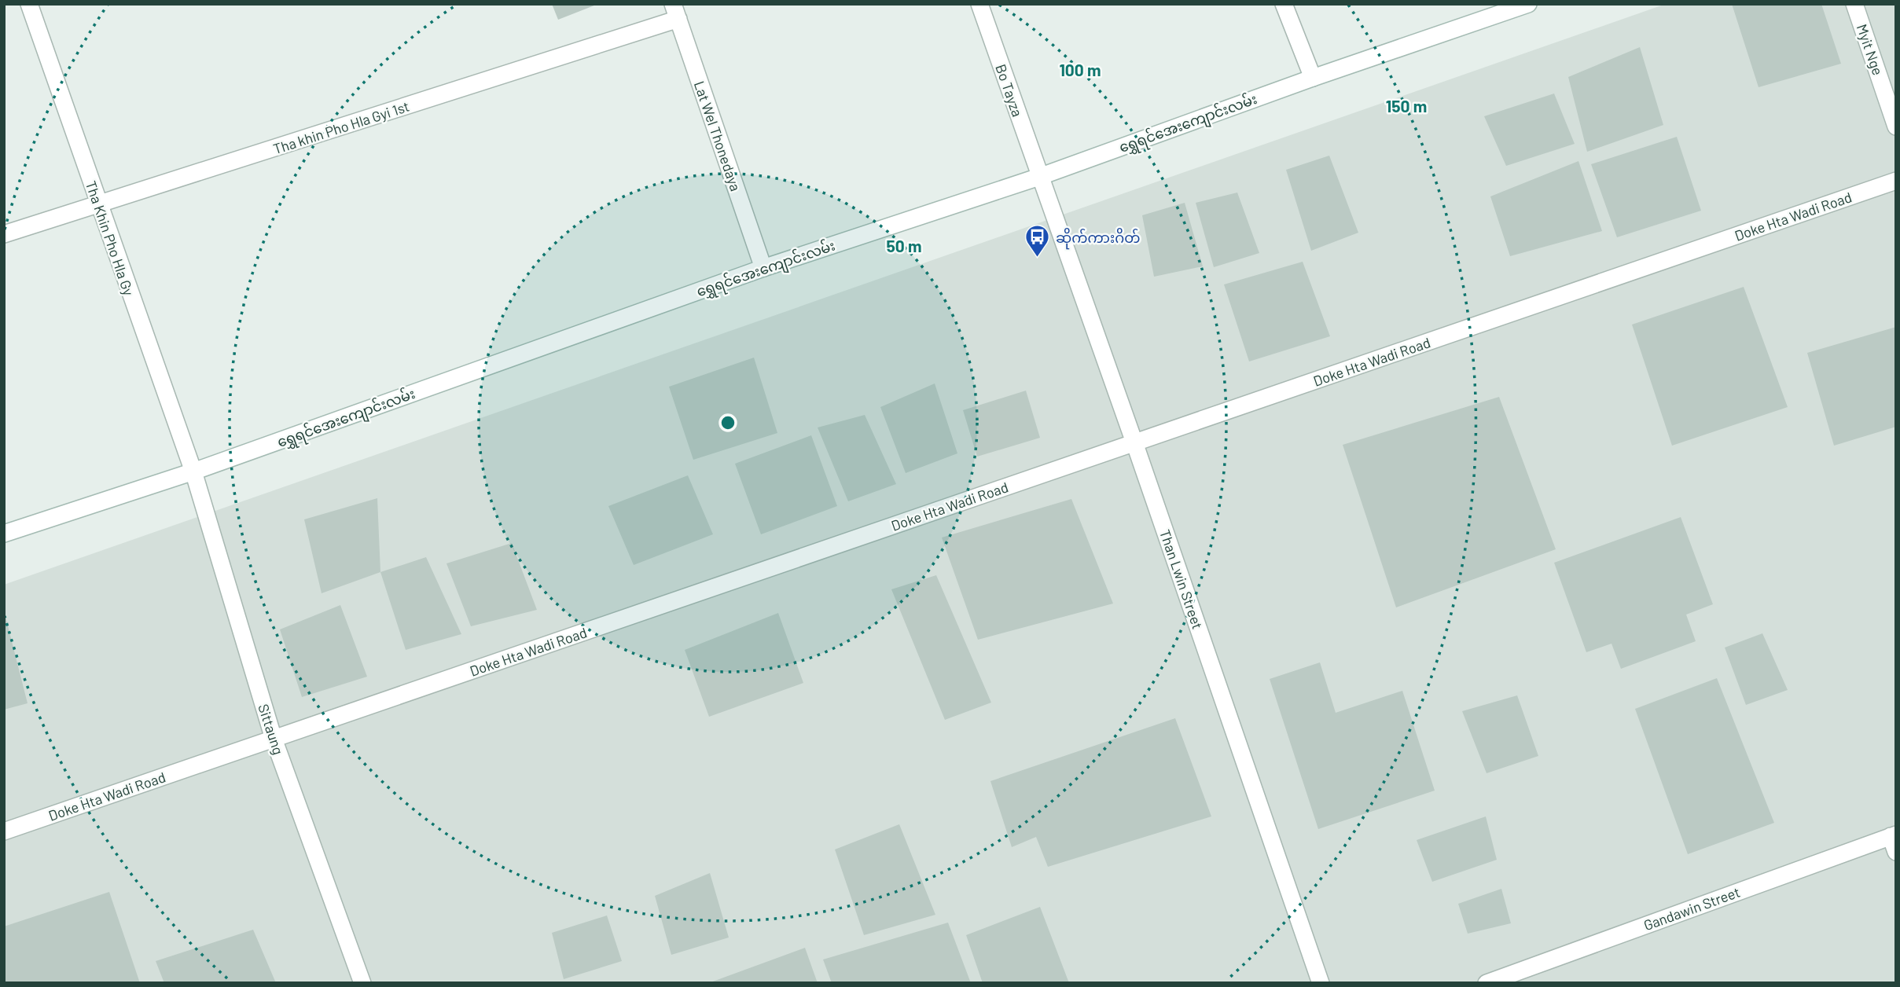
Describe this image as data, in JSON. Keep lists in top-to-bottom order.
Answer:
{
  "streets": {
    "street": [
      "Myit Nge",
      "Bo Tayza",
      "ရွှေရင်အေးကျောင်းလမ်း",
      "Tha khin Pho Hla Gyi 1st",
      "Lat Wel Thonedaya",
      "Doke Hta Wadi Road",
      "Tha Khin Pho Hla Gy",
      "Than Lwin Street",
      "Sittaung",
      "Gandawin Street"
    ]
  },
  "crossings": [
    ["Bo Tayza", "ရွှေရင်အေးကျောင်းလမ်း"],
    ["Bo Tayza", "Than Lwin Street"],
    ["ရွှေရင်အေးကျောင်းလမ်း", "Lat Wel Thonedaya"],
    ["ရွှေရင်အေးကျောင်းလမ်း", "Tha Khin Pho Hla Gy"],
    ["ရွှေရင်အေးကျောင်းလမ်း", "Than Lwin Street"],
    ["ရွှေရင်အေးကျောင်းလမ်း", "Sittaung"],
    ["Tha khin Pho Hla Gyi 1st", "Lat Wel Thonedaya"],
    ["Tha khin Pho Hla Gyi 1st", "Tha Khin Pho Hla Gy"],
    ["Doke Hta Wadi Road", "Than Lwin Street"],
    ["Doke Hta Wadi Road", "Sittaung"],
    ["Tha Khin Pho Hla Gy", "Sittaung"]
  ],
  "places": {
    "bus stop": ["ဆိုက်ကားဂိတ်"]
  },
  "rings": ["100 m", "150 m", "50 m"]
}
